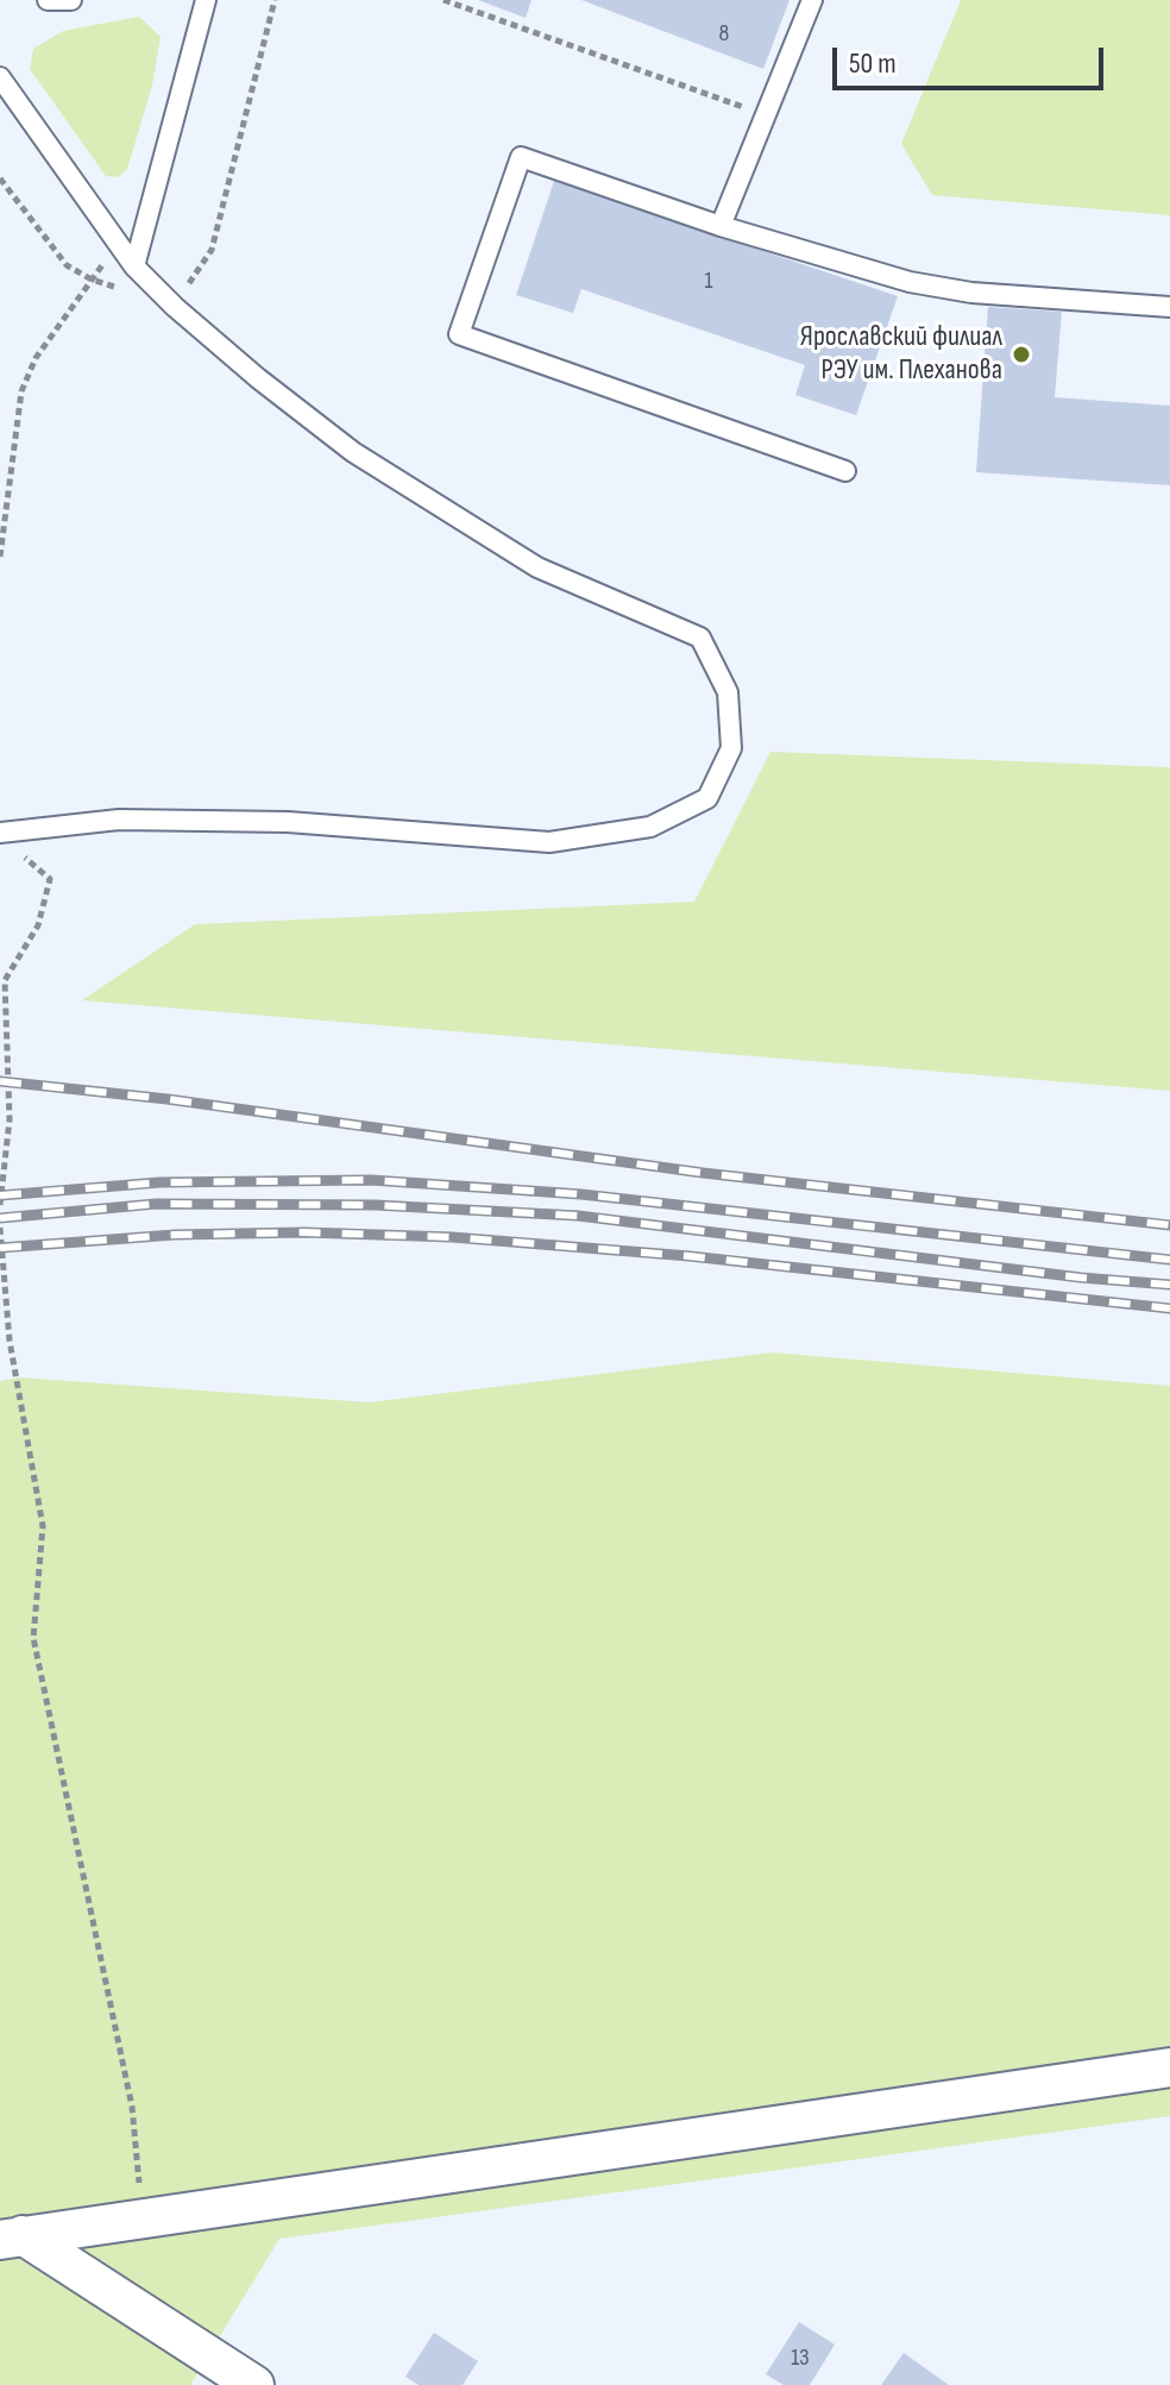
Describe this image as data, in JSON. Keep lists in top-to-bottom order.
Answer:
{
  "places": ["Ярославский филиал РЭУ им. Плеханова"],
  "house_numbers": ["8", "1", "13"],
  "scale_bar": "50 m"
}
